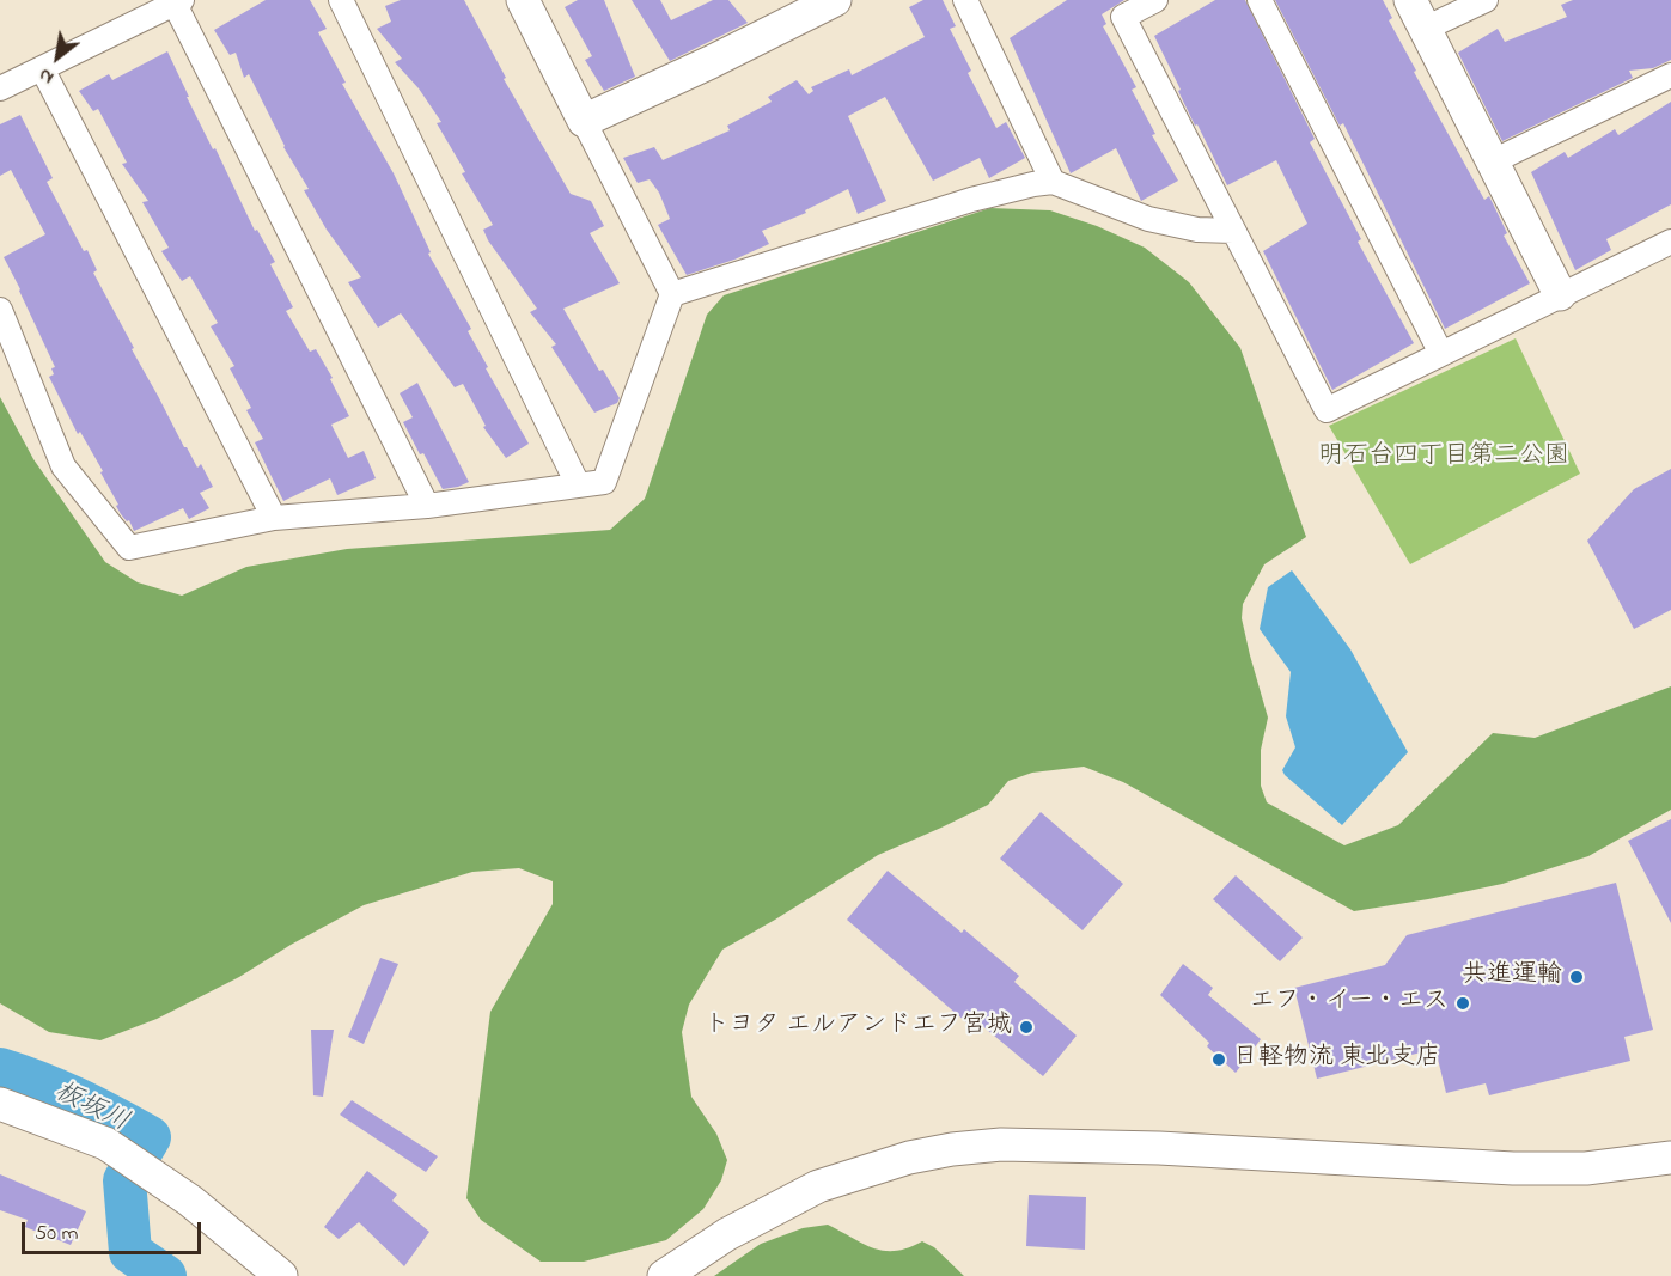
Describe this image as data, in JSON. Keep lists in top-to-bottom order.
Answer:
{
  "water": ["板坂川"],
  "parks": ["明石台四丁目第二公園"],
  "places": [
    "共進運輸",
    "エフ・イー・エス",
    "トヨタ エルアンドエフ宮城",
    "日軽物流 東北支店"
  ],
  "scale_bar": "50 m",
  "north": "bottom left"
}
